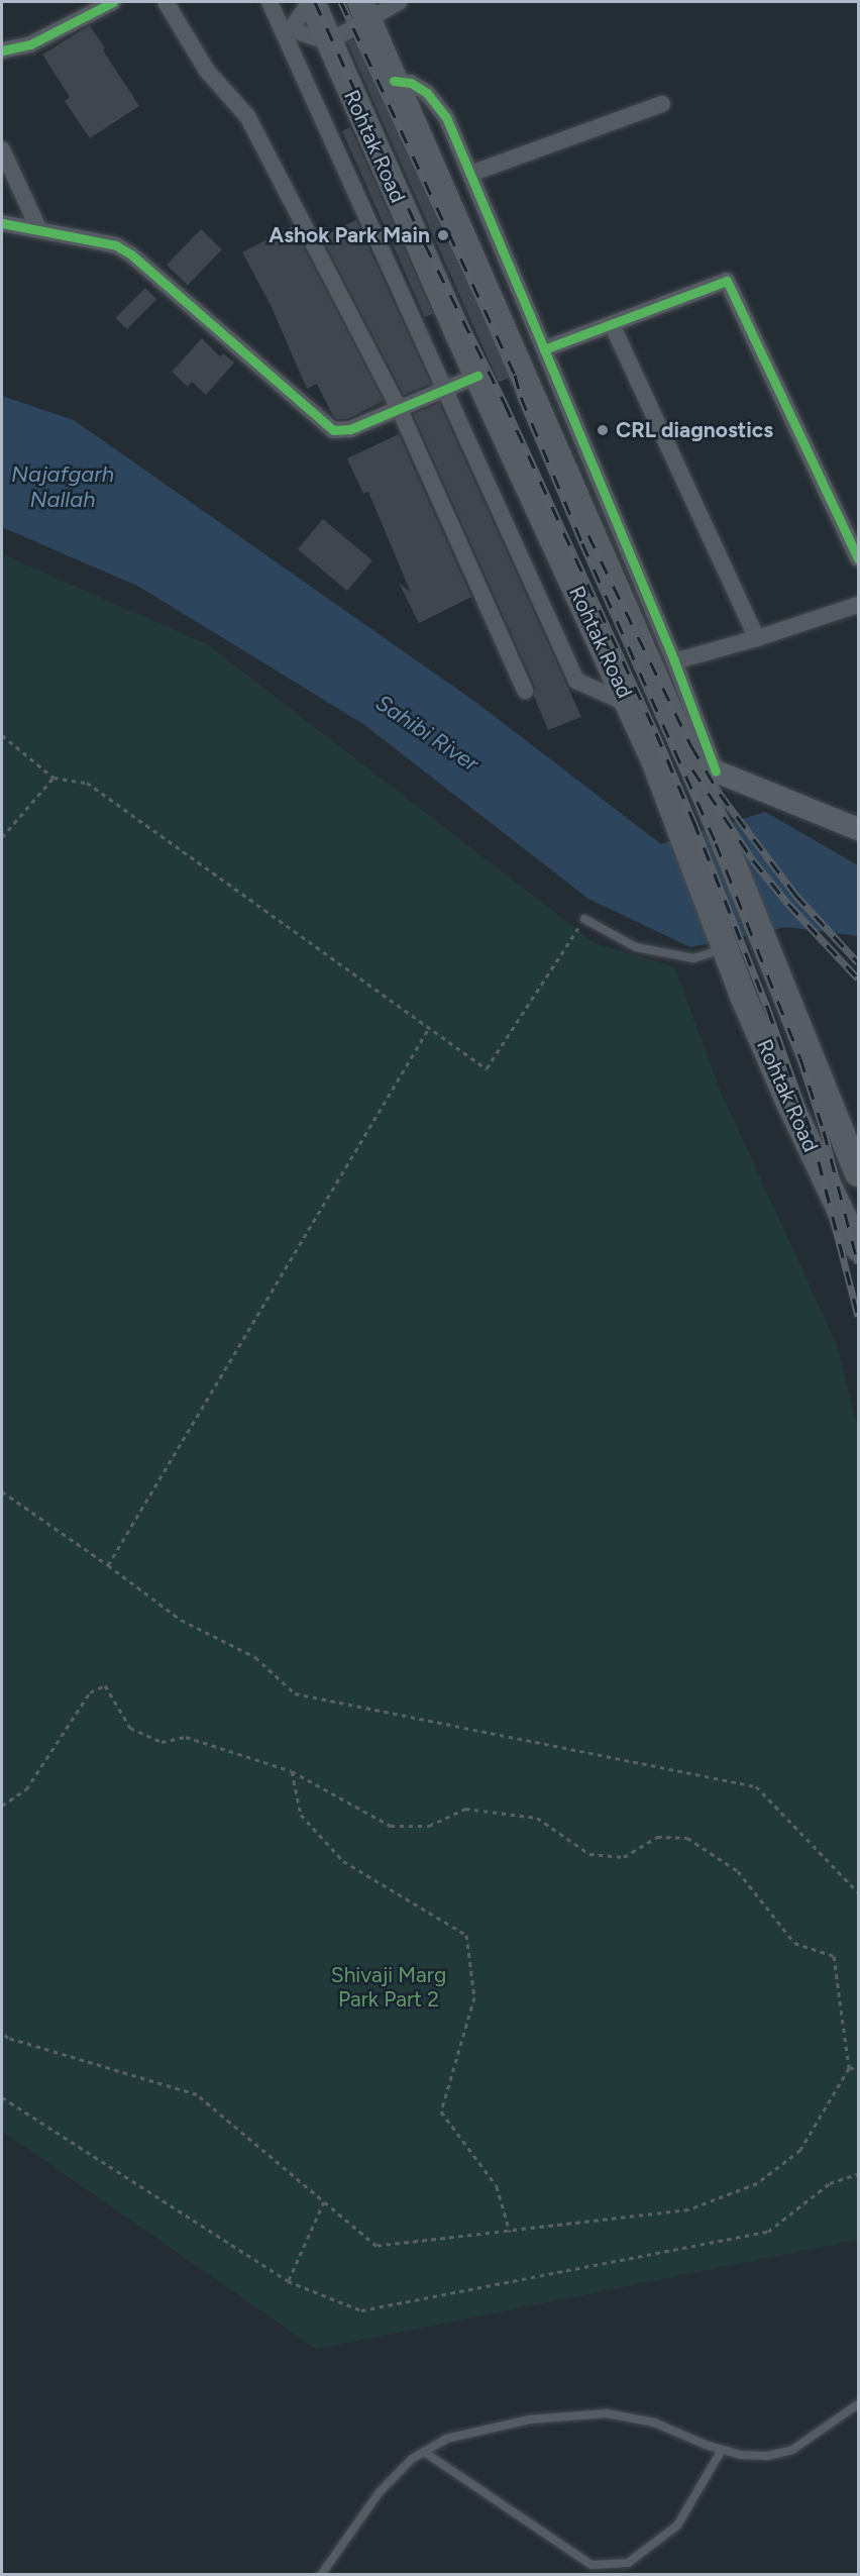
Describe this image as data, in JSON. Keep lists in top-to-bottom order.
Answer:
{
  "streets": {
    "main road": ["Rohtak Road"]
  },
  "water": ["Najafgarh Nallah", "Sahibi River"],
  "parks": ["Shivaji Marg Park Part 2"],
  "places": ["Ashok Park Main", "CRL diagnostics"]
}
